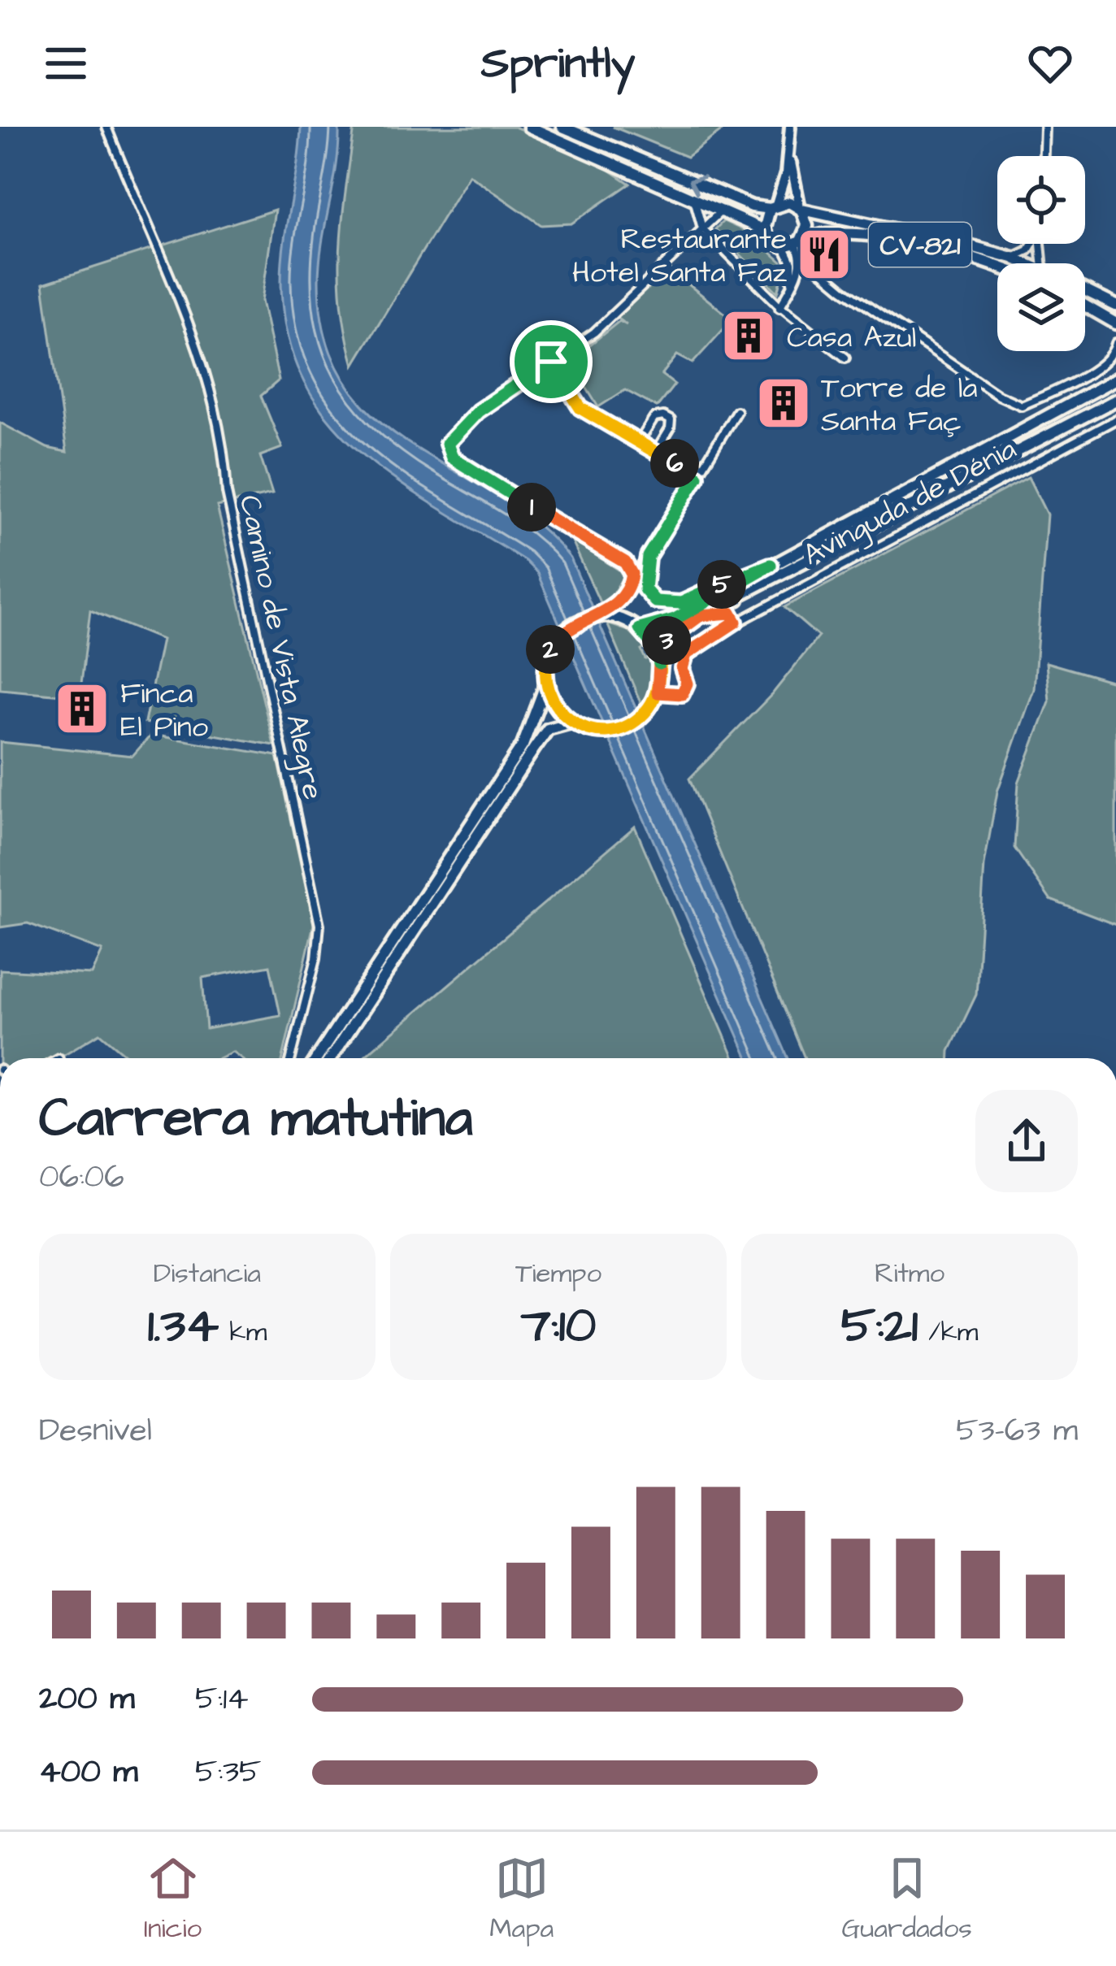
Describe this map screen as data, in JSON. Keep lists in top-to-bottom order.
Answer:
{
  "streets": {
    "main road": ["CV-821", "Avinguda de Dénia"],
    "street": ["Camino de Vista Alegre"]
  },
  "places": {
    "restaurant": ["Restaurante Hotel Santa Faz"],
    "building": ["Casa Azul", "Torre de la Santa Faç", "Finca El Pino"]
  },
  "page": {
    "header": "Sprintly",
    "pins": [
      "6",
      "1",
      "5",
      "3",
      "2"
    ],
    "heading": ["Carrera matutina", "06:06"],
    "stats": [
      ["Distancia", "1.34 km"],
      ["Tiempo", "7:10"],
      ["Ritmo", "5:21 /km"]
    ],
    "chart": ["Desnivel", "53–63 m"],
    "list": [
      {
        "name": "200 m",
        "note": "5:14"
      },
      {
        "name": "400 m",
        "note": "5:35"
      }
    ],
    "tabs": ["Inicio", "Mapa", "Guardados"]
  }
}
